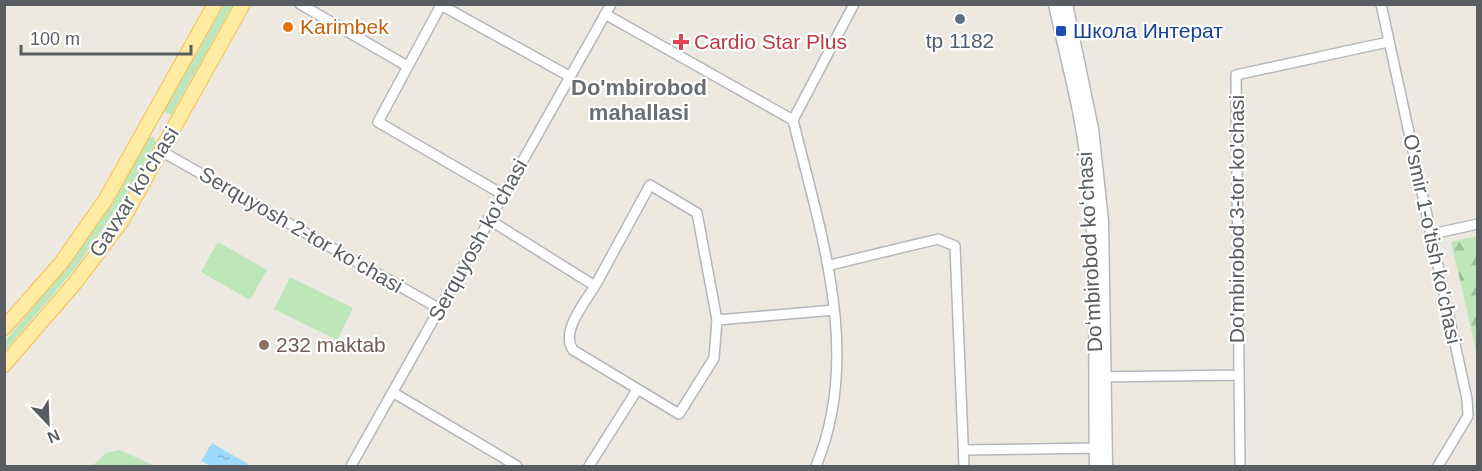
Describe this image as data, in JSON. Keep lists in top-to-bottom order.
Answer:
{
  "streets": {
    "main road": ["Gavxar ko'chasi", "Doʻmbirobod koʻchasi"],
    "street": [
      "Do'mbirobod 3-tor ko'chasi",
      "Serquyosh 2-tor koʻchasi",
      "O'smir 1-o'tish ko'chasi",
      "Serquyosh ko'chasi"
    ]
  },
  "crossings": [
    ["Gavxar ko'chasi", "Serquyosh 2-tor koʻchasi"],
    ["Do'mbirobod 3-tor ko'chasi", "O'smir 1-o'tish ko'chasi"],
    ["Do'mbirobod 3-tor ko'chasi", "Doʻmbirobod koʻchasi"],
    ["Serquyosh 2-tor koʻchasi", "Serquyosh ko'chasi"]
  ],
  "districts": ["Do'mbirobod mahallasi"],
  "places": {
    "other": ["tp 1182", "Karimbek", "232 maktab"],
    "transit": ["Школа Интерат"],
    "health": ["Cardio Star Plus"]
  },
  "scale_bar": "100 m",
  "north": "bottom right"
}
